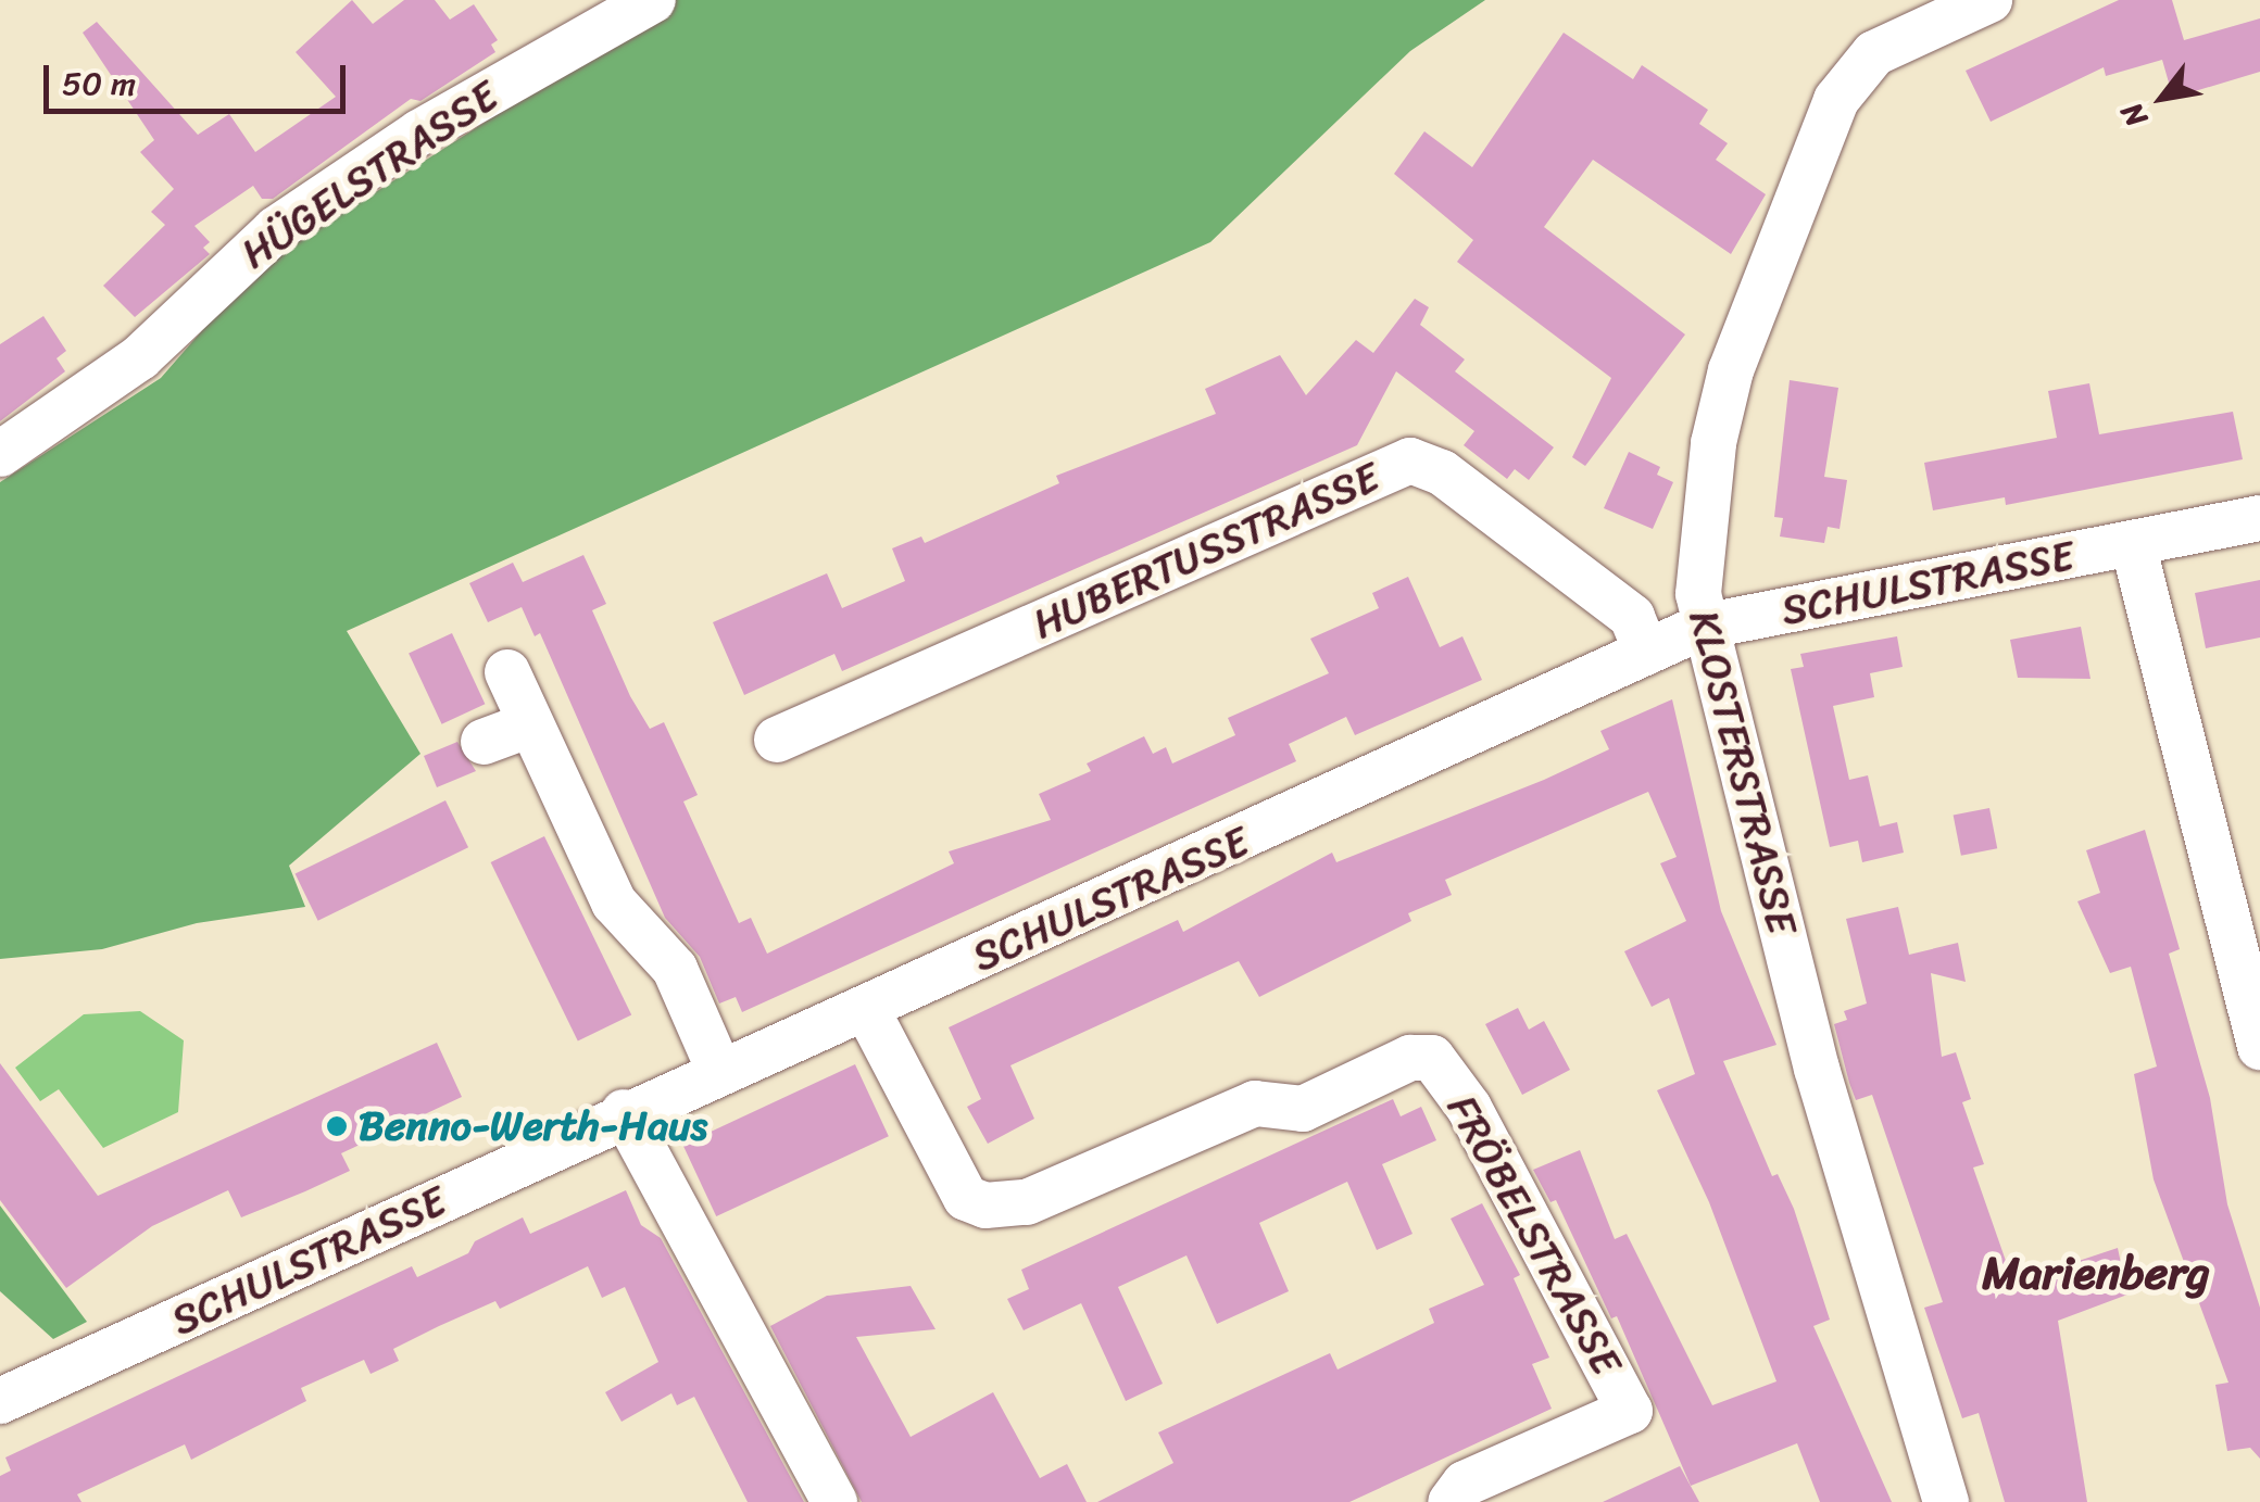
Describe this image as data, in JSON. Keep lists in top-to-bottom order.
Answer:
{
  "streets": {
    "street": [
      "HÜGELSTRASSE",
      "HUBERTUSSTRASSE",
      "SCHULSTRASSE",
      "KLOSTERSTRASSE",
      "FRÖBELSTRASSE"
    ]
  },
  "crossings": [
    ["HUBERTUSSTRASSE", "SCHULSTRASSE"],
    ["SCHULSTRASSE", "KLOSTERSTRASSE"],
    ["SCHULSTRASSE", "FRÖBELSTRASSE"]
  ],
  "districts": ["Marienberg"],
  "places": ["Benno-Werth-Haus"],
  "scale_bar": "50 m",
  "north": "bottom left"
}
